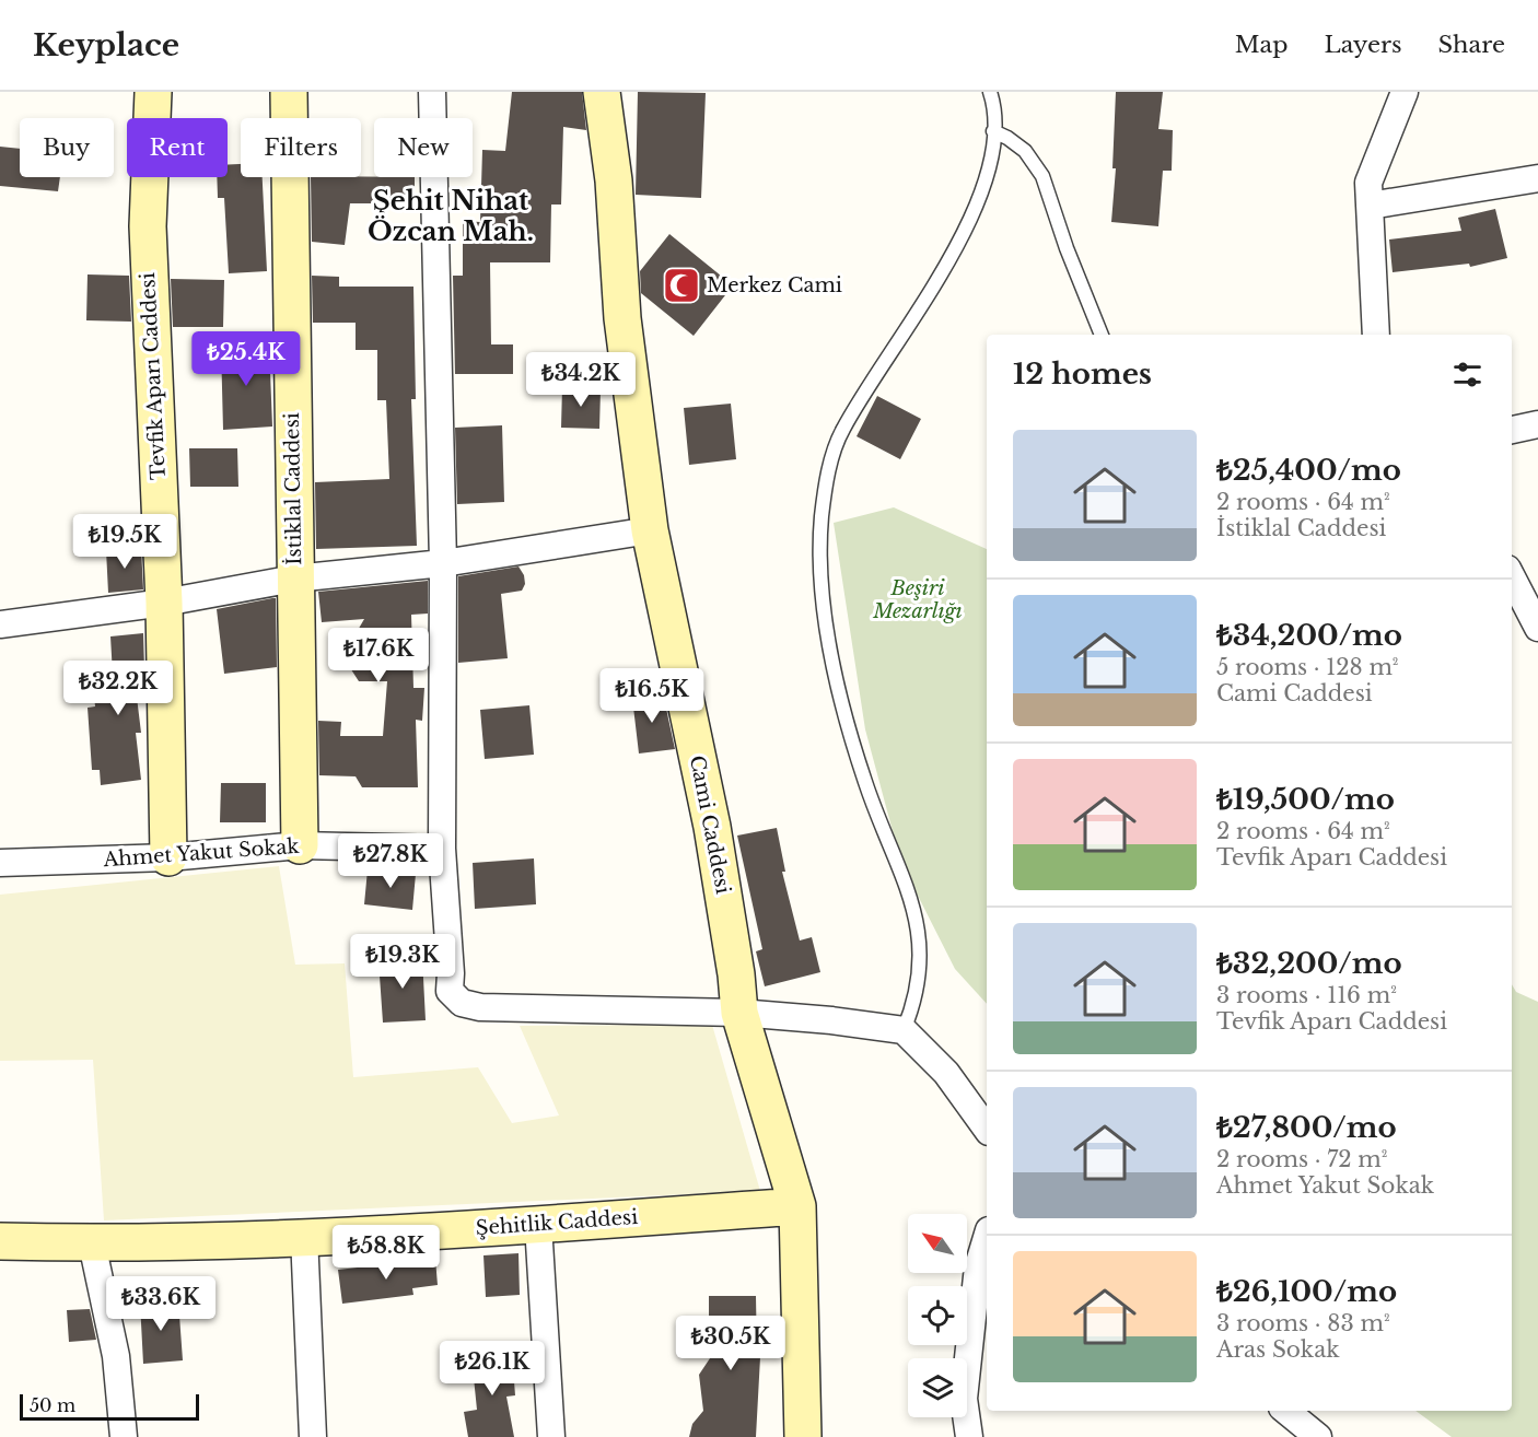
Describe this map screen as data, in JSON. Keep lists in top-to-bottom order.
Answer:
{
  "streets": {
    "street": [
      "Tevfik Aparı Caddesi",
      "İstiklal Caddesi",
      "Cami Caddesi",
      "Ahmet Yakut Sokak",
      "Şehitlik Caddesi"
    ]
  },
  "crossings": [
    ["Tevfik Aparı Caddesi", "Ahmet Yakut Sokak"],
    ["İstiklal Caddesi", "Ahmet Yakut Sokak"],
    ["Cami Caddesi", "Şehitlik Caddesi"]
  ],
  "districts": ["Şehit Nihat Özcan Mah."],
  "parks": ["Beşiri Mezarlığı"],
  "places": {
    "mosque": ["Merkez Cami"]
  },
  "scale_bar": "50 m",
  "north": "top left",
  "page": {
    "header": "Keyplace",
    "nav": ["Map", "Layers", "Share"],
    "chip": [
      "Buy",
      "Rent",
      "Filters",
      "New"
    ],
    "price": [
      "₺25.4K",
      "₺34.2K",
      "₺19.5K",
      "₺17.6K",
      "₺32.2K",
      "₺16.5K",
      "₺27.8K",
      "₺19.3K",
      "₺58.8K",
      "₺33.6K",
      "₺30.5K",
      "₺26.1K"
    ],
    "heading": "12 homes",
    "list": [
      {
        "name": "₺25,400/mo",
        "note": "2 rooms · 64 m² · İstiklal Caddesi"
      },
      {
        "name": "₺34,200/mo",
        "note": "5 rooms · 128 m² · Cami Caddesi"
      },
      {
        "name": "₺19,500/mo",
        "note": "2 rooms · 64 m² · Tevfik Aparı Caddesi"
      },
      {
        "name": "₺32,200/mo",
        "note": "3 rooms · 116 m² · Tevfik Aparı Caddesi"
      },
      {
        "name": "₺27,800/mo",
        "note": "2 rooms · 72 m² · Ahmet Yakut Sokak"
      },
      {
        "name": "₺26,100/mo",
        "note": "3 rooms · 83 m² · Aras Sokak"
      }
    ],
    "scale": "50 m"
  }
}
